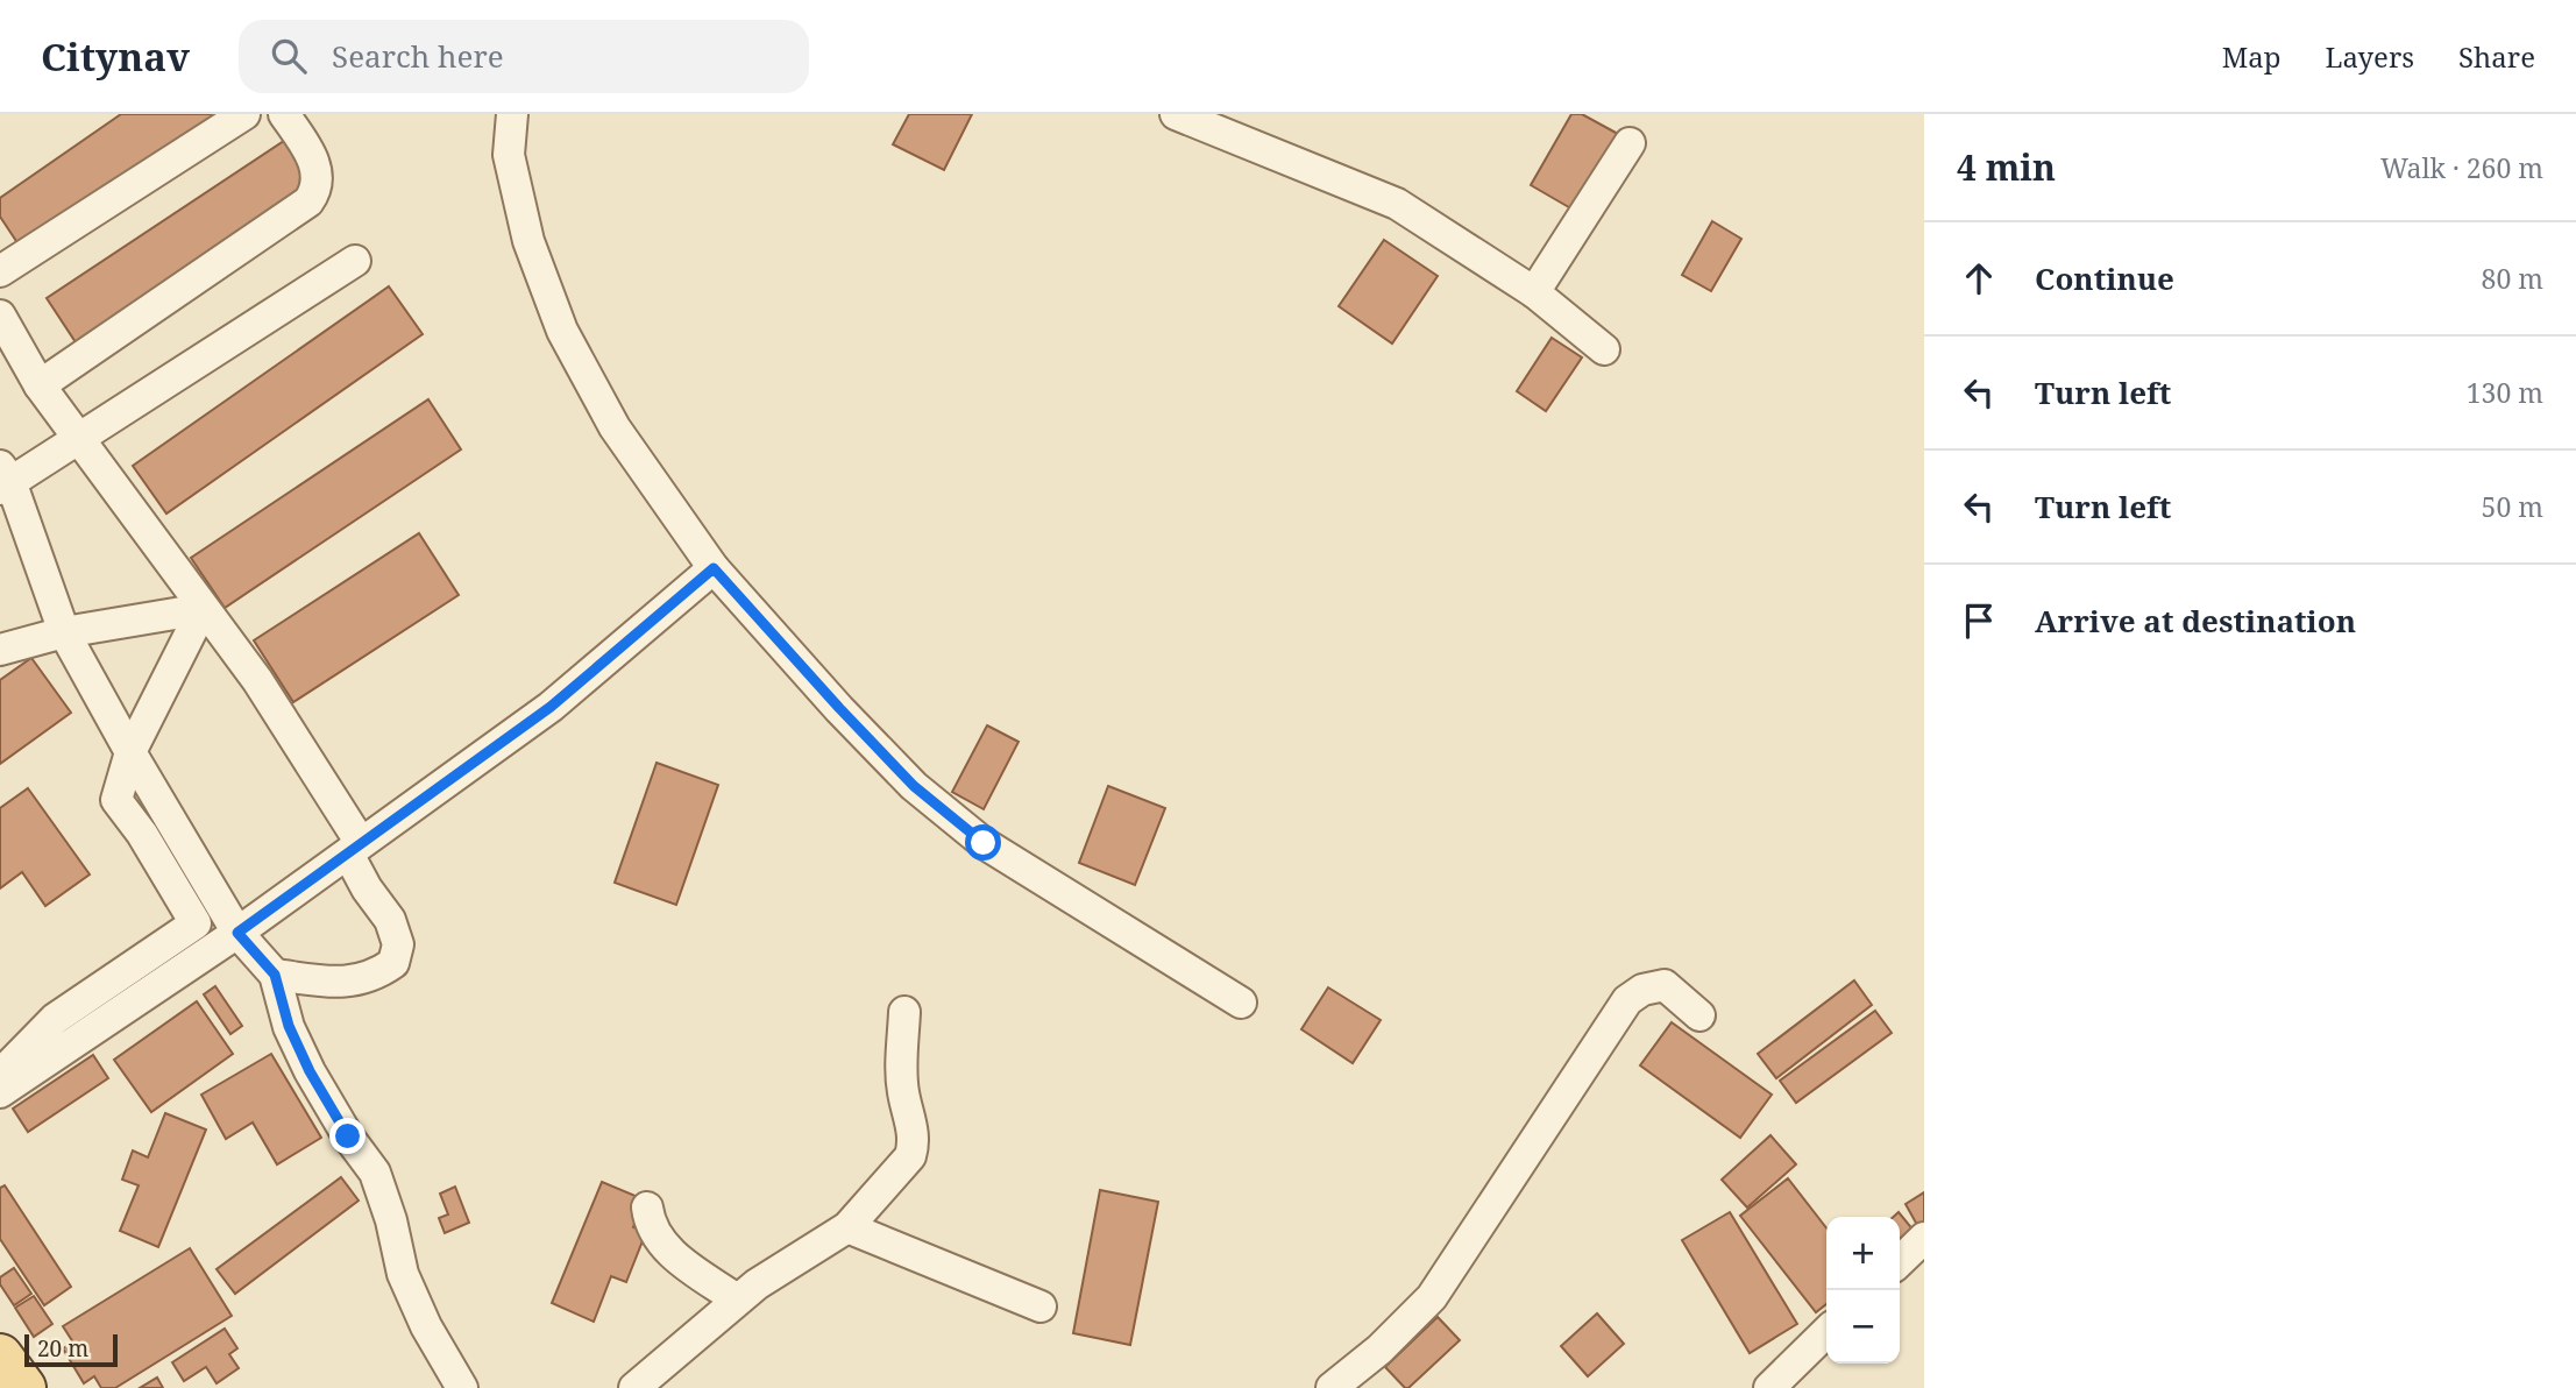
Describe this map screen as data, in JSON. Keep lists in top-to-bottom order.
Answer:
{
  "scale_bar": "20 m",
  "page": {
    "header": "Citynav",
    "search": "Search here",
    "nav": ["Map", "Layers", "Share"],
    "heading": ["4 min", "Walk · 260 m"],
    "list": [
      ["Continue", "80 m"],
      ["Turn left", "130 m"],
      ["Turn left", "50 m"],
      "Arrive at destination"
    ],
    "map_buttons": ["+", "−"],
    "scale": "20 m"
  }
}
